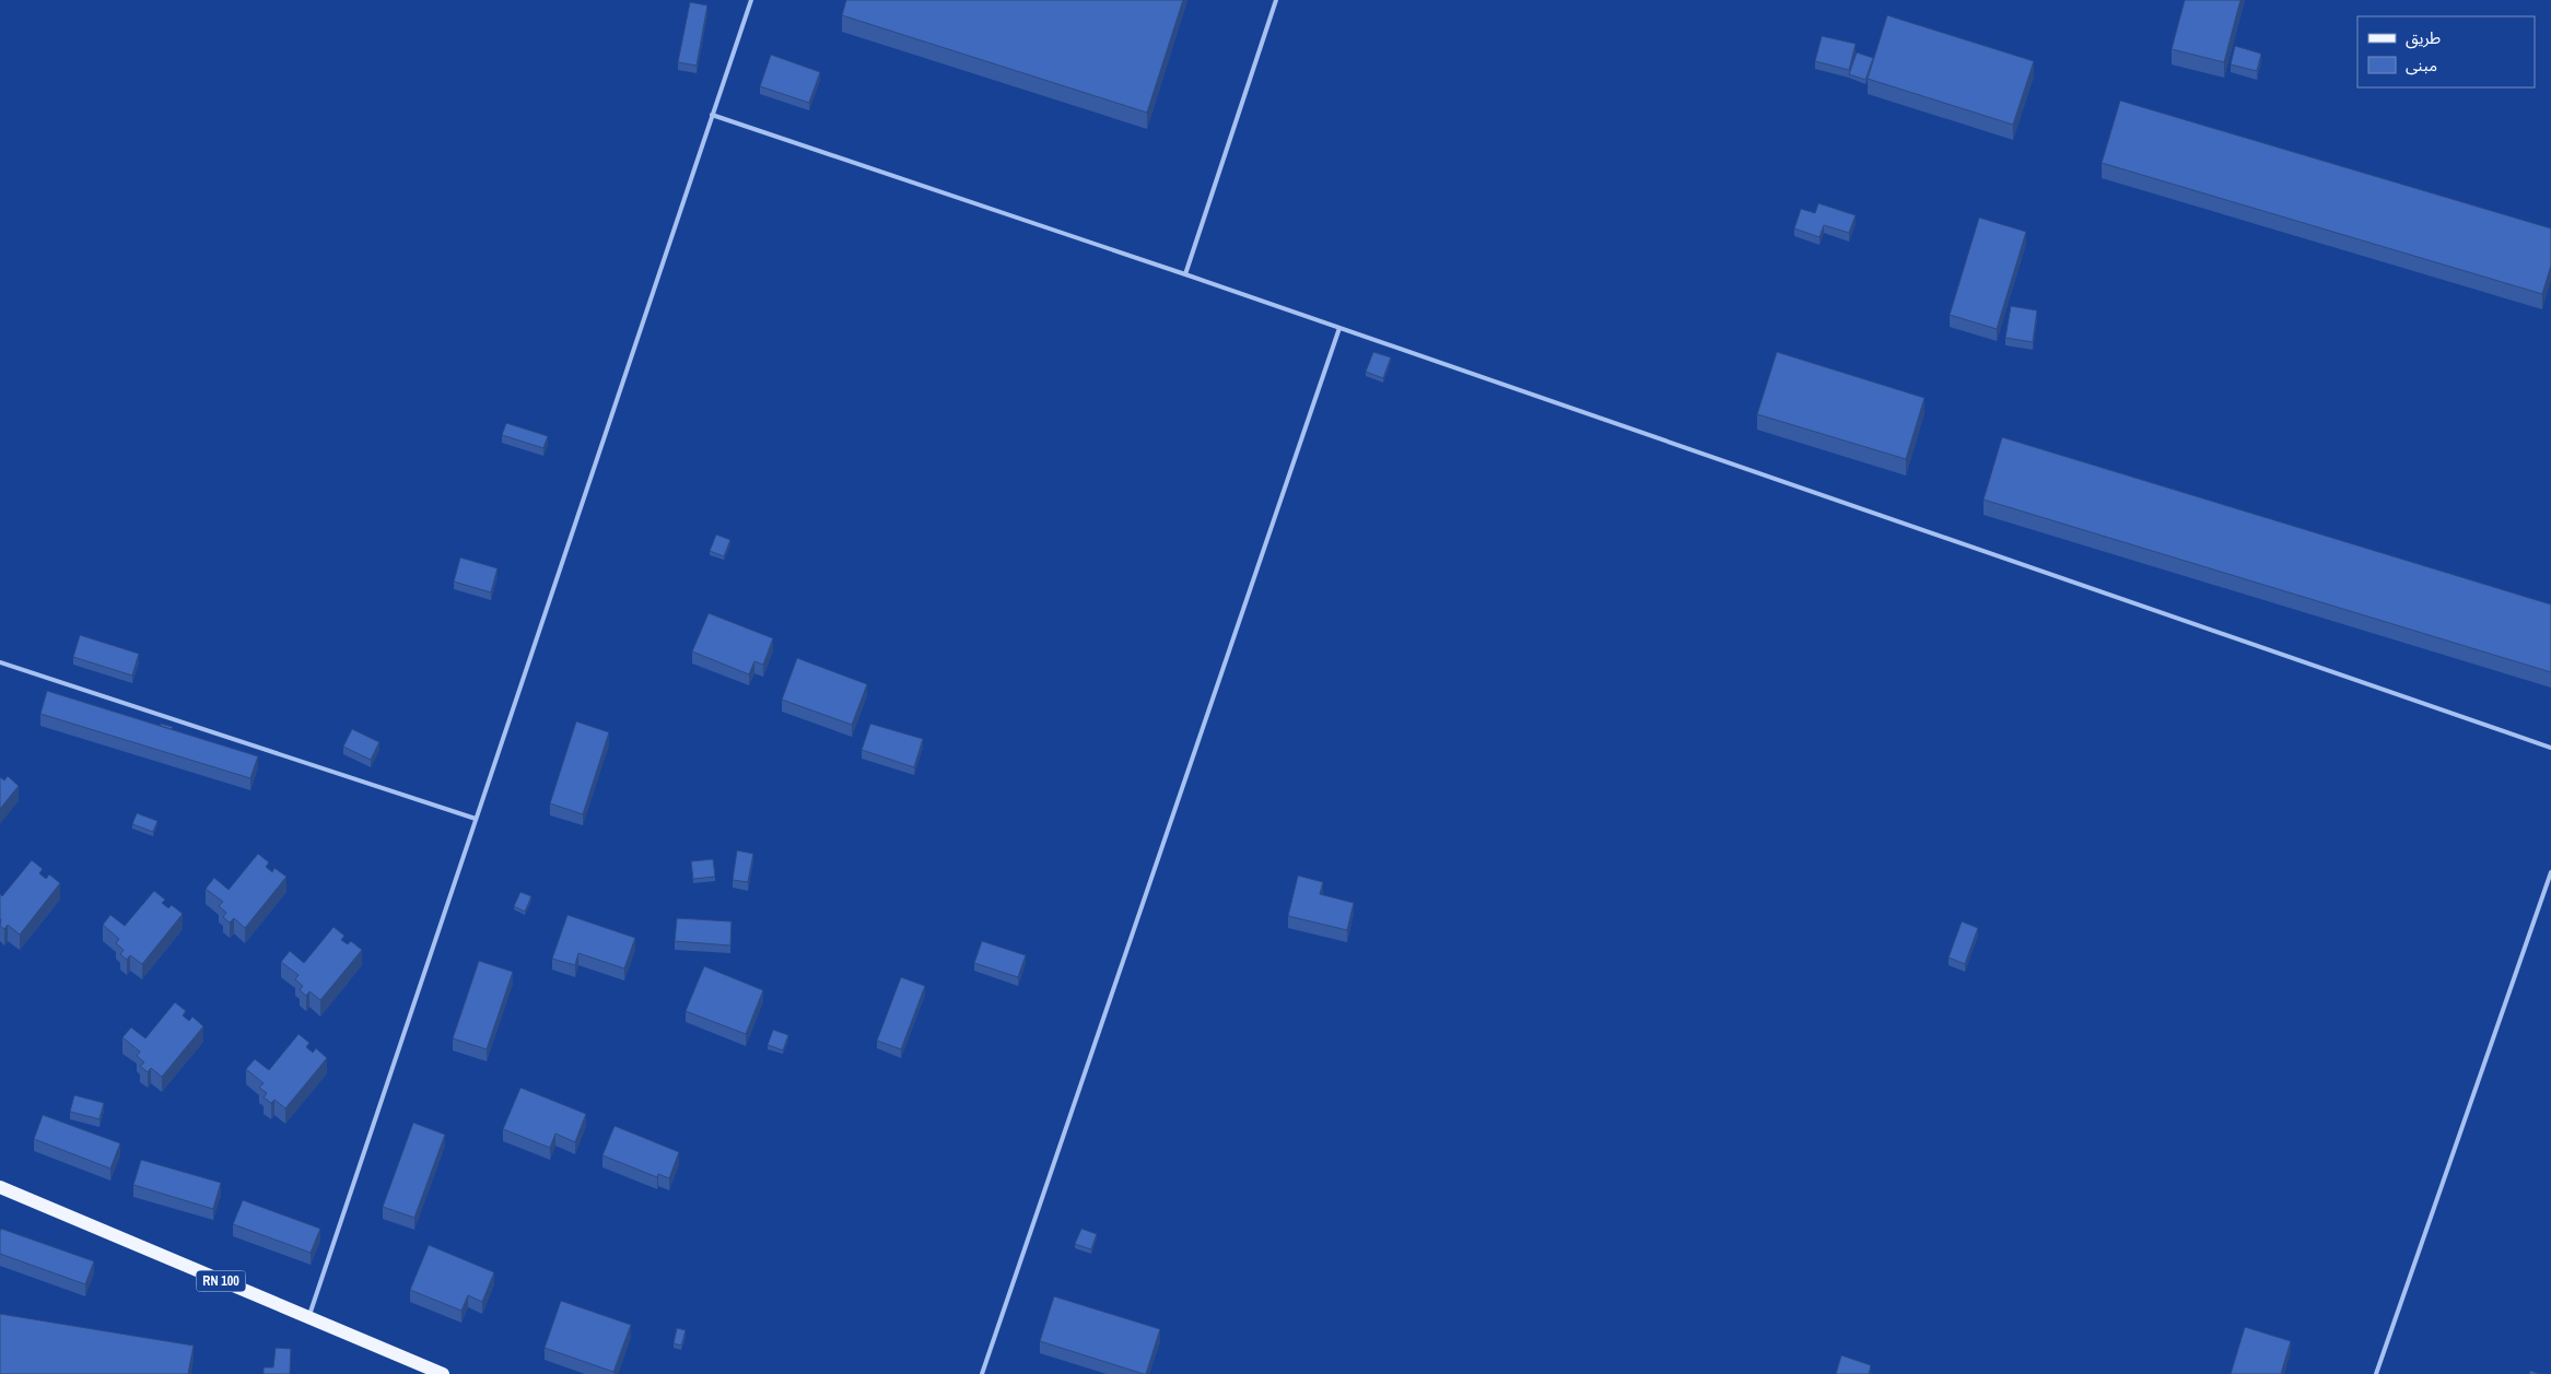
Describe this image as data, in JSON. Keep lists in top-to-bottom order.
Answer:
{
  "streets": {
    "main road": ["RN 100"]
  },
  "legend": ["طريق", "مبنى"]
}
